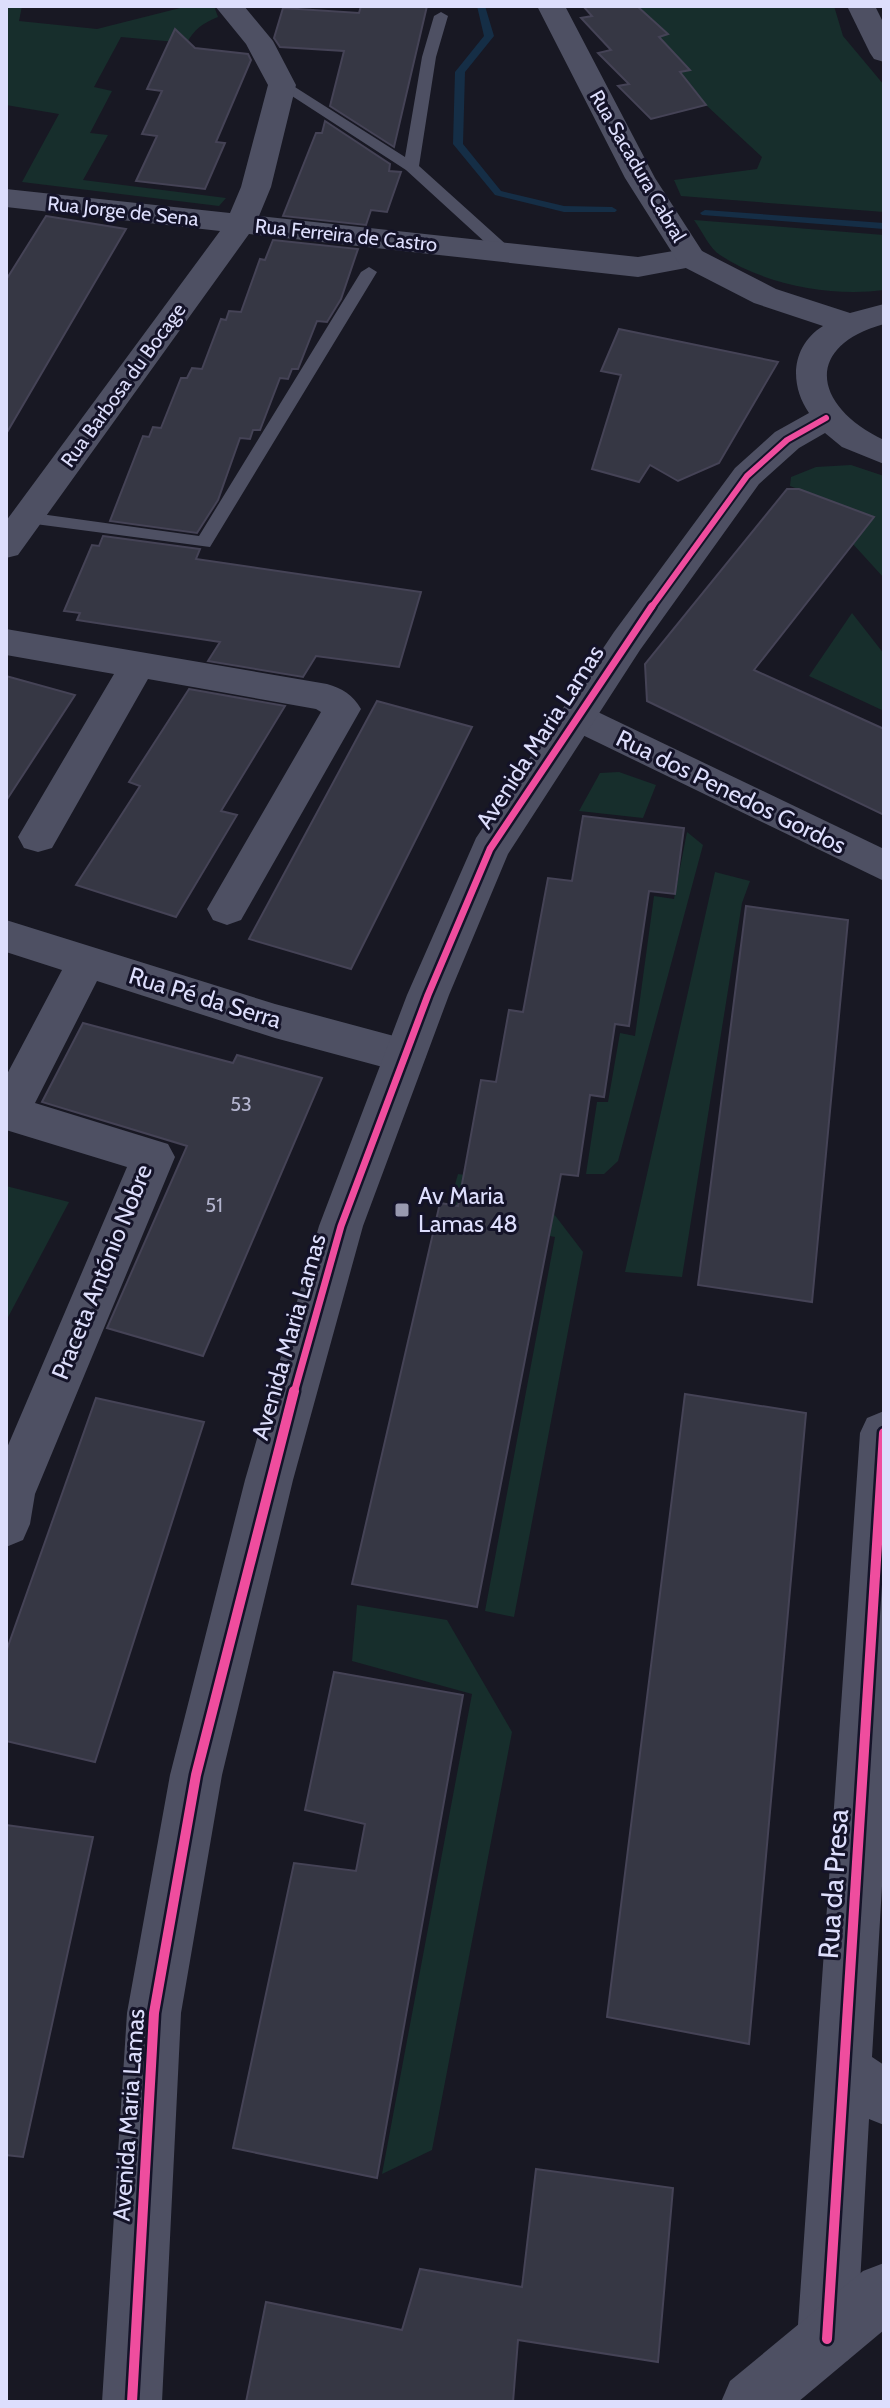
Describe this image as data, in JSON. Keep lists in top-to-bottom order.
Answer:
{
  "streets": {
    "street": [
      "Rua Sacadura Cabral",
      "Rua Jorge de Sena",
      "Rua Ferreira de Castro",
      "Rua Barbosa du Bocage",
      "Avenida Maria Lamas",
      "Rua dos Penedos Gordos",
      "Rua Pé da Serra",
      "Praceta António Nobre",
      "Rua da Presa"
    ]
  },
  "crossings": [
    ["Rua Sacadura Cabral", "Rua Ferreira de Castro"],
    ["Rua Jorge de Sena", "Rua Ferreira de Castro"],
    ["Rua Jorge de Sena", "Rua Barbosa du Bocage"],
    ["Rua Ferreira de Castro", "Rua Barbosa du Bocage"],
    ["Avenida Maria Lamas", "Rua dos Penedos Gordos"],
    ["Avenida Maria Lamas", "Rua Pé da Serra"],
    ["Rua Pé da Serra", "Praceta António Nobre"]
  ],
  "places": {
    "transit": ["Av Maria Lamas 48"]
  },
  "house_numbers": ["53", "51"]
}
